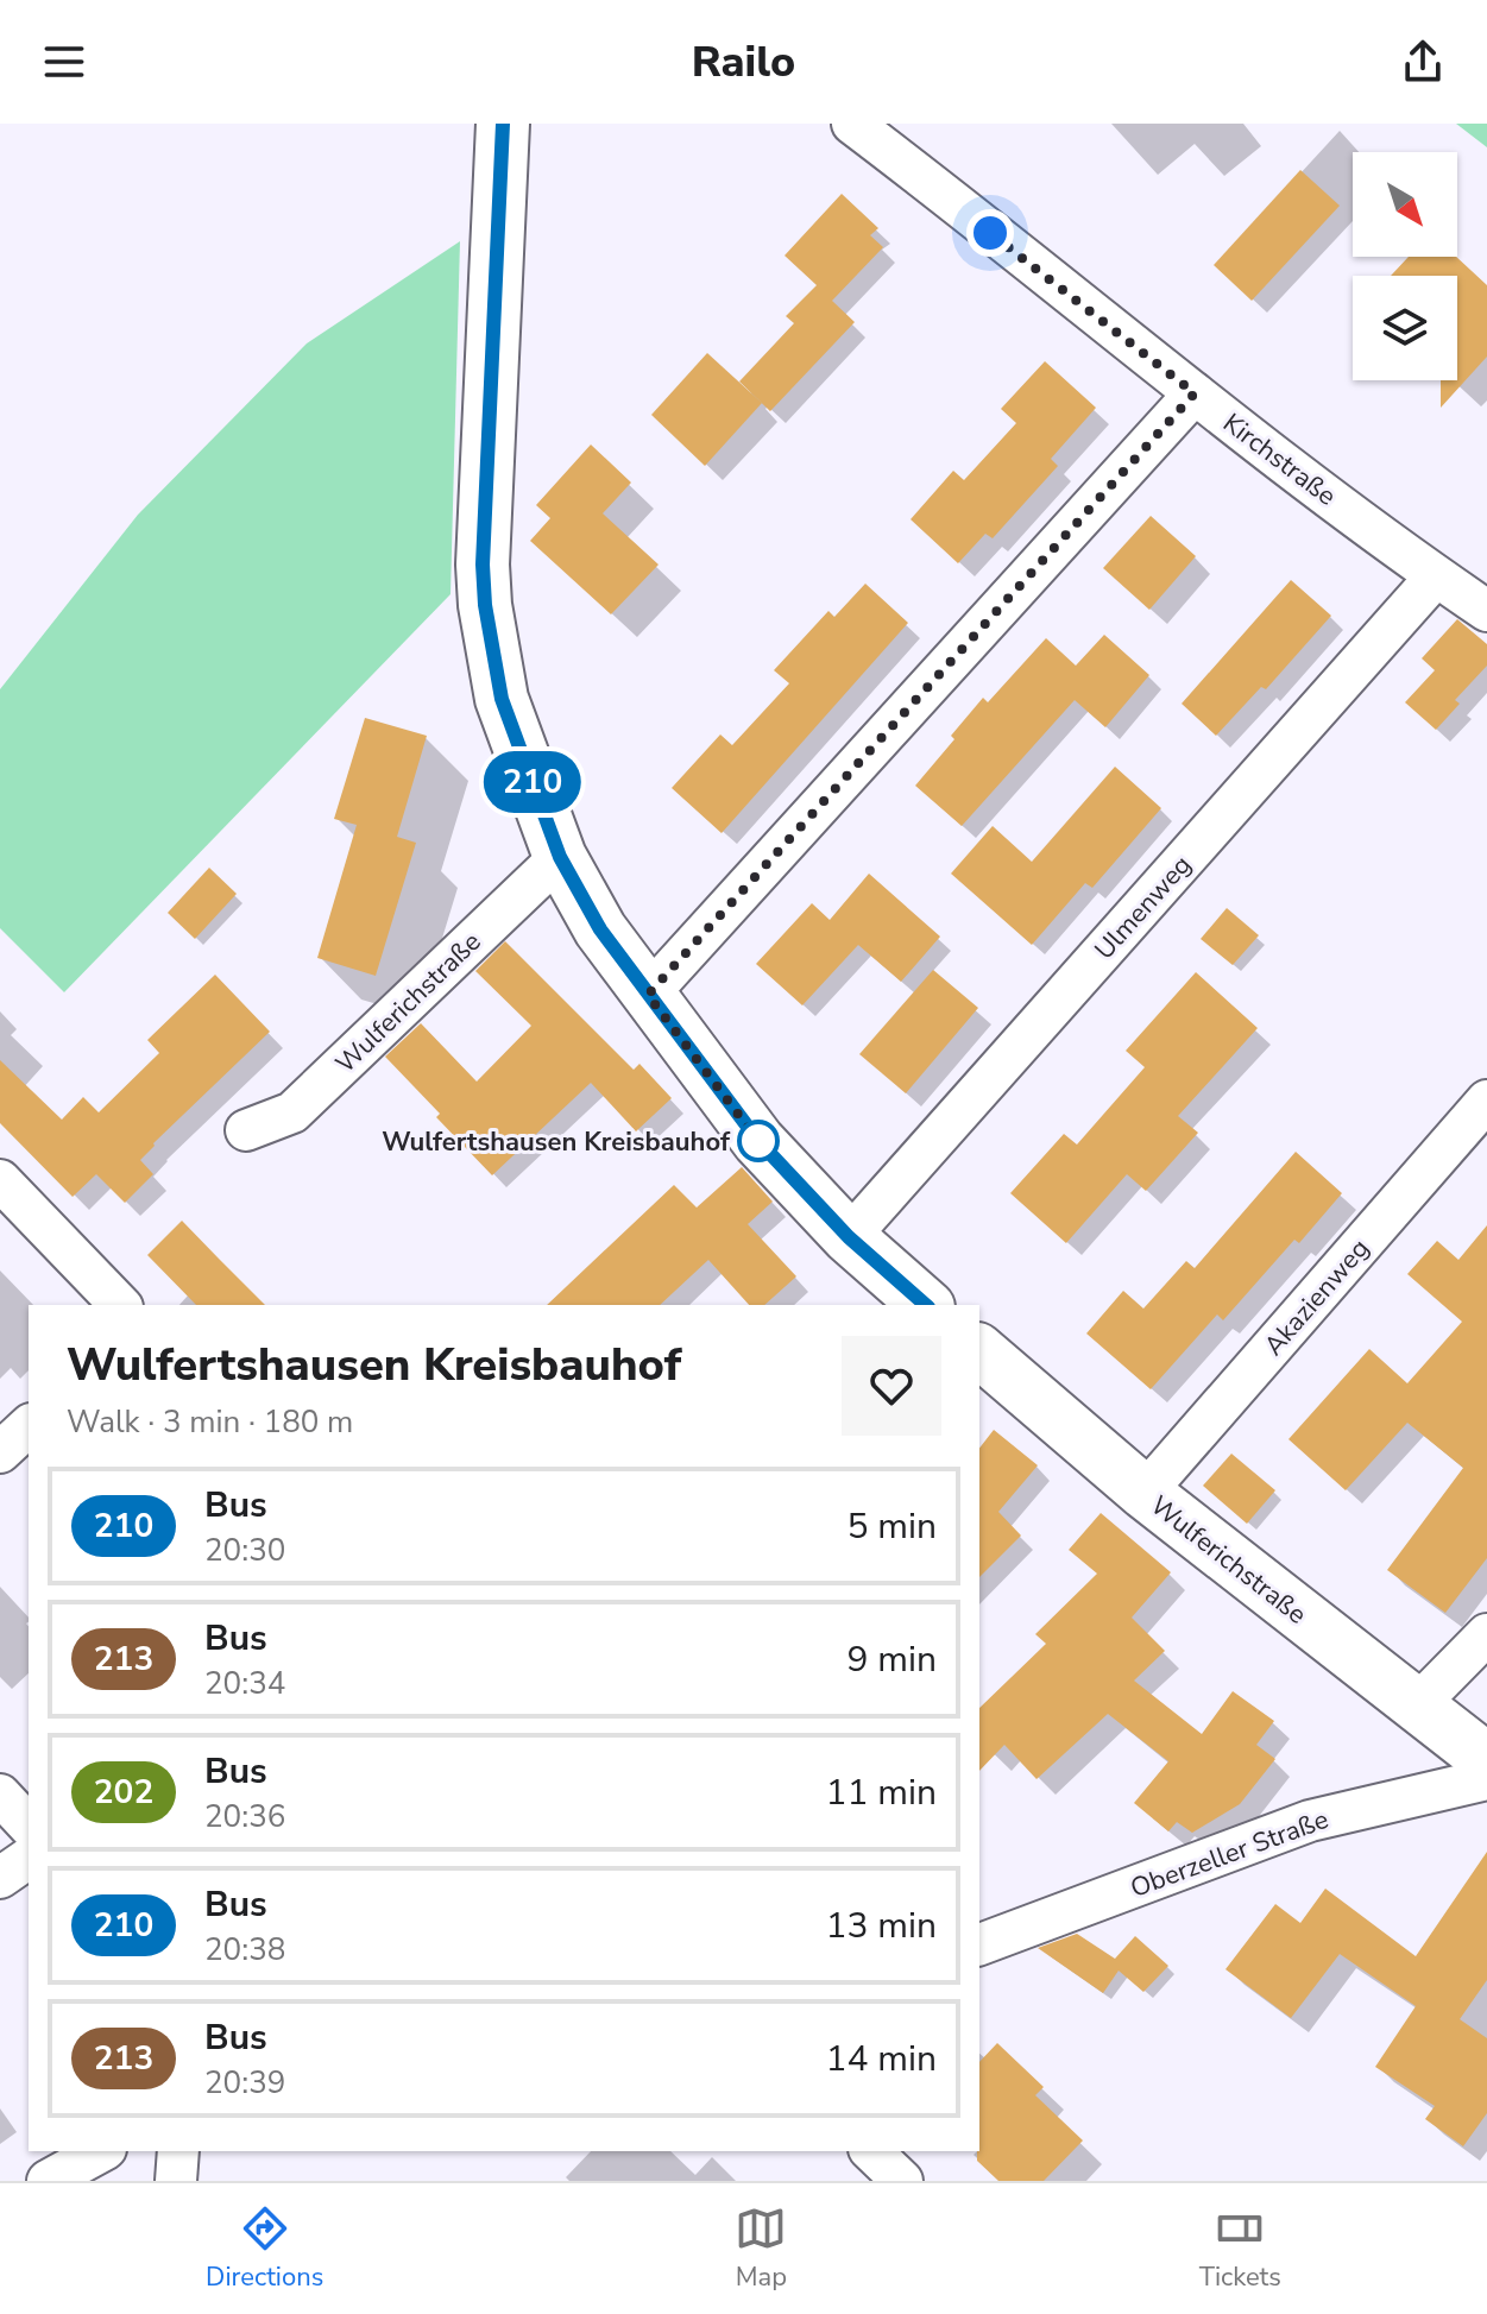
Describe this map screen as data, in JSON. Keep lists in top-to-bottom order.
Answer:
{
  "streets": {
    "main road": ["Wulferichstraße"],
    "street": [
      "Kirchstraße",
      "Ulmenweg",
      "Akazienweg",
      "Oberzeller Straße"
    ]
  },
  "crossings": [
    ["Kirchstraße", "Ulmenweg"],
    ["Wulferichstraße", "Akazienweg"]
  ],
  "places": ["Wulfertshausen Kreisbauhof"],
  "lines": ["bus line 210"],
  "north": "bottom right",
  "page": {
    "header": "Railo",
    "on_map": "210",
    "heading": ["Wulfertshausen Kreisbauhof", "Walk · 3 min · 180 m"],
    "list": [
      {
        "mark": "210",
        "name": "Bus",
        "note": "20:30",
        "value": "5 min"
      },
      {
        "mark": "213",
        "name": "Bus",
        "note": "20:34",
        "value": "9 min"
      },
      {
        "mark": "202",
        "name": "Bus",
        "note": "20:36",
        "value": "11 min"
      },
      {
        "mark": "210",
        "name": "Bus",
        "note": "20:38",
        "value": "13 min"
      },
      {
        "mark": "213",
        "name": "Bus",
        "note": "20:39",
        "value": "14 min"
      }
    ],
    "tabs": ["Directions", "Map", "Tickets"]
  }
}
